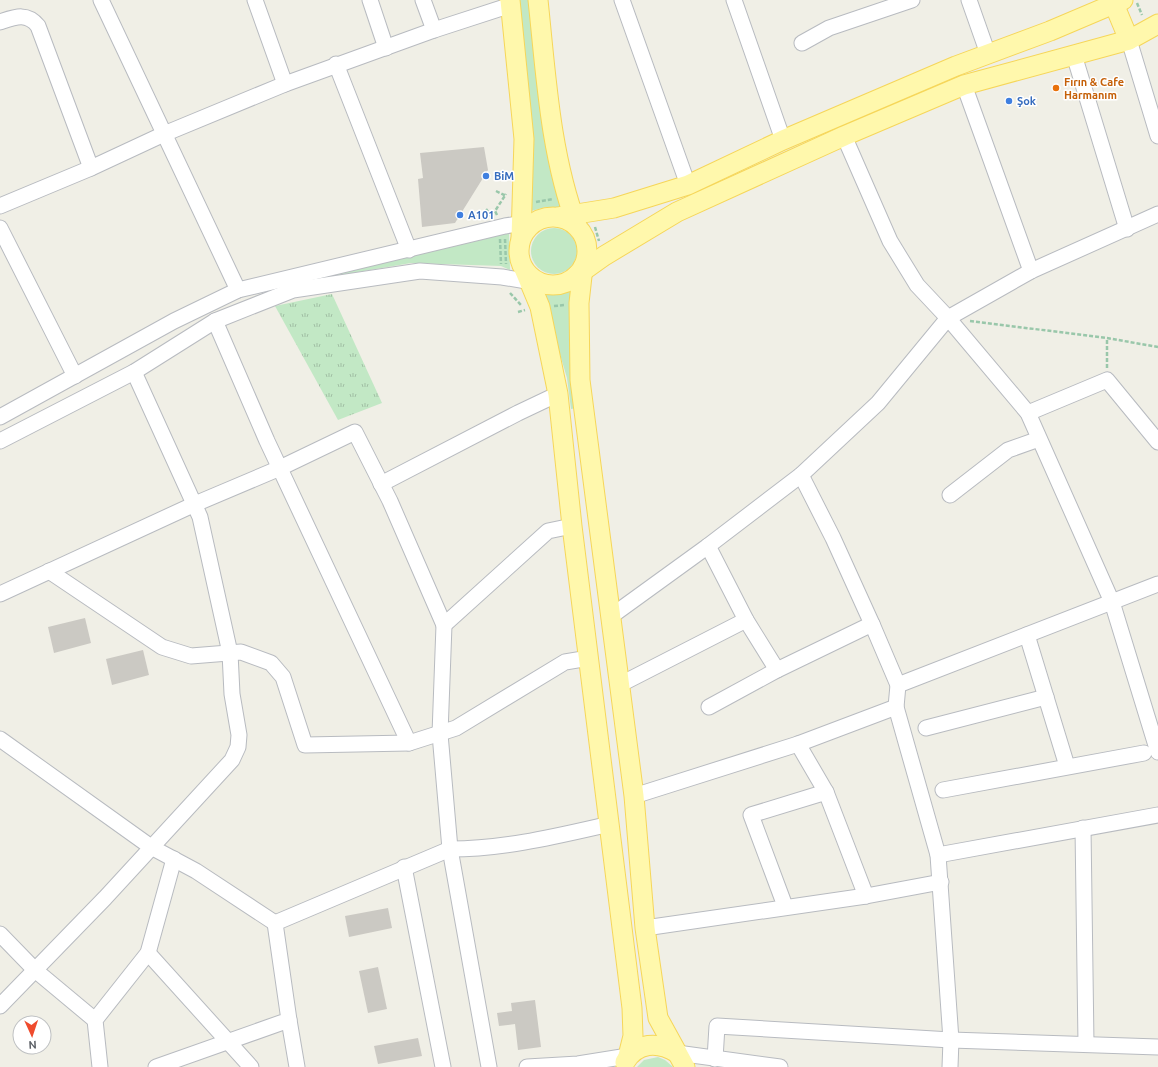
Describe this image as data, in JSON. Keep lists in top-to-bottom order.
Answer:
{
  "places": [
    "Fırın & Cafe Harmanım",
    "Şok",
    "BiM",
    "A101"
  ],
  "north": "bottom"
}
